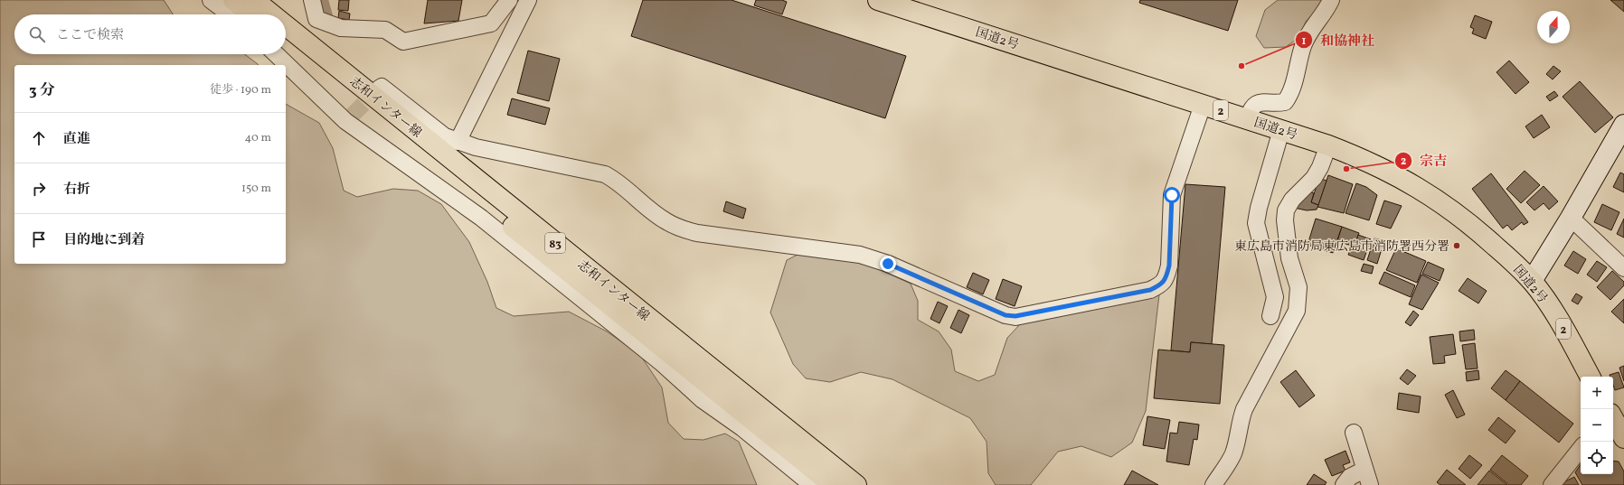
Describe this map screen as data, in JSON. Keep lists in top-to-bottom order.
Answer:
{
  "streets": {
    "main road": [
      "国道2号",
      "志和インター線",
      "2",
      "83"
    ]
  },
  "places": ["和協神社", "宗吉", "東広島市消防局東広島市消防署西分署"],
  "north": "top",
  "page": {
    "search": "ここで検索",
    "heading": ["3 分", "徒歩 · 190 m"],
    "list": [
      ["直進", "40 m"],
      ["右折", "150 m"],
      "目的地に到着"
    ],
    "map_buttons": ["+", "−"]
  }
}
